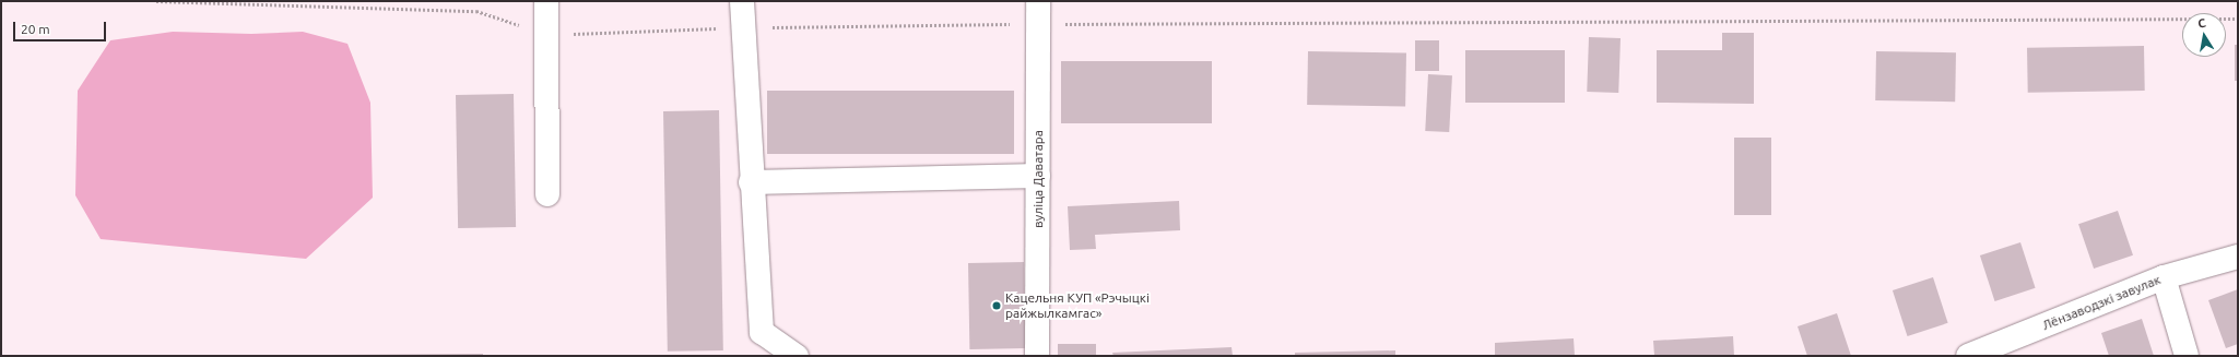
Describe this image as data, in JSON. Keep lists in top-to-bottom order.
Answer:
{
  "streets": {
    "street": ["вуліца Даватара", "Лёнзаводзкі завулак"]
  },
  "places": ["Кацельня КУП «Рэчыцкі райжылкамгас»"],
  "scale_bar": "20 m",
  "north": "top"
}
